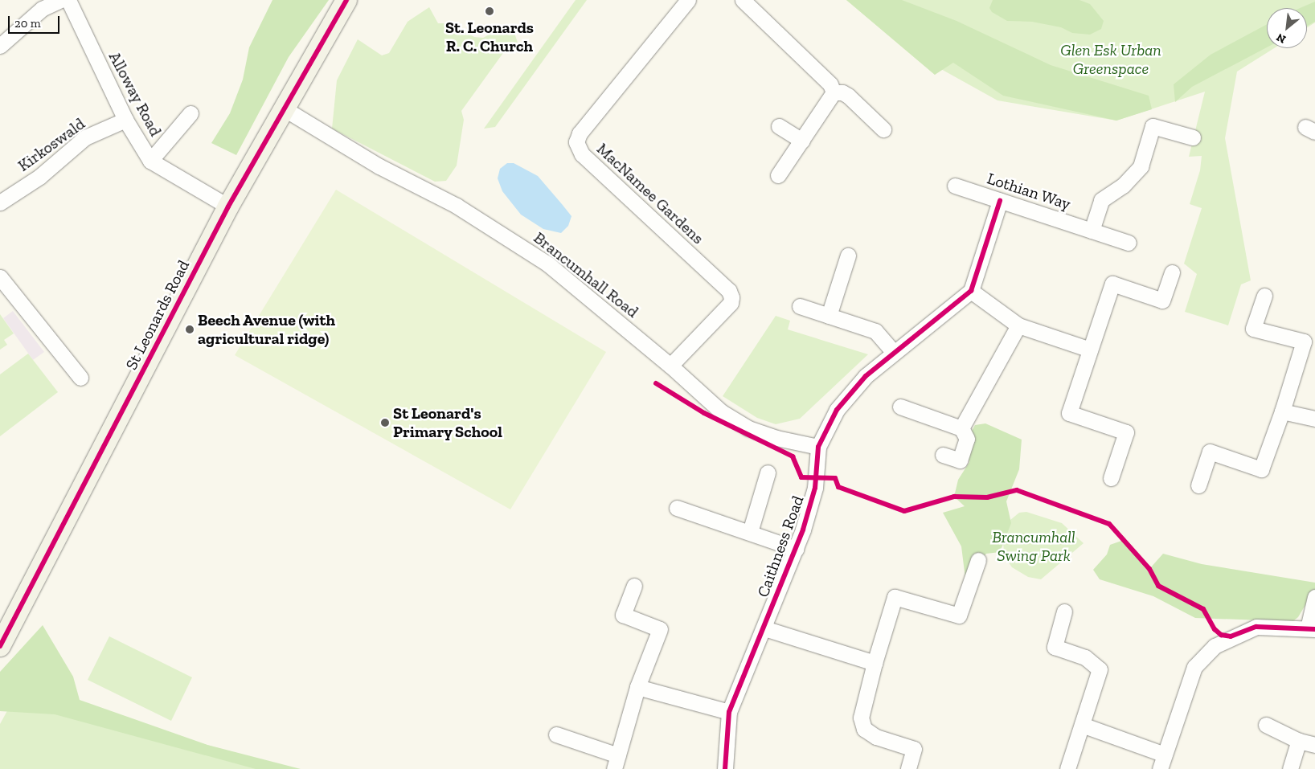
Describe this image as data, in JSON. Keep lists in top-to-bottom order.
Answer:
{
  "streets": {
    "street": [
      "Alloway Road",
      "Kirkoswald",
      "Lothian Way",
      "MacNamee Gardens",
      "Brancumhall Road",
      "St Leonards Road",
      "Caithness Road"
    ]
  },
  "crossings": [
    ["Alloway Road", "Kirkoswald"],
    ["Alloway Road", "St Leonards Road"],
    ["MacNamee Gardens", "Brancumhall Road"],
    ["Brancumhall Road", "St Leonards Road"],
    ["Brancumhall Road", "Caithness Road"]
  ],
  "parks": ["Glen Esk Urban Greenspace", "Brancumhall Swing Park"],
  "places": ["St. Leonards R. C. Church", "Beech Avenue (with agricultural ridge)", "St Leonard's Primary School"],
  "scale_bar": "20 m",
  "north": "bottom left"
}
